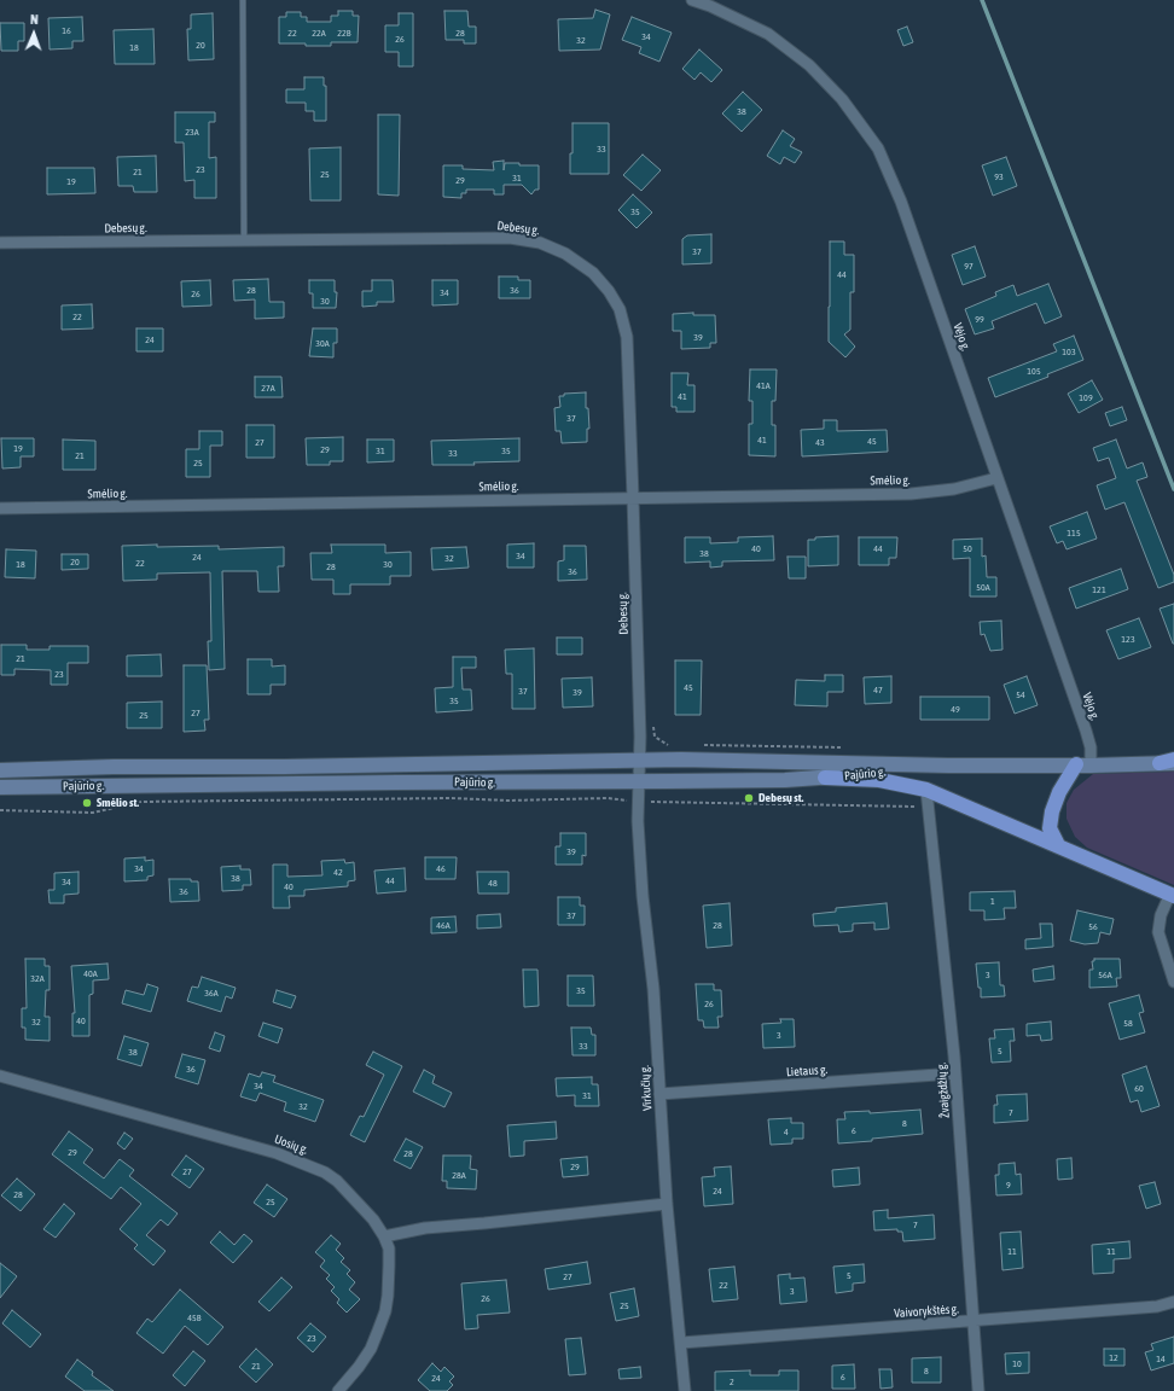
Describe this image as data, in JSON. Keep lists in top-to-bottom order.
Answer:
{
  "streets": {
    "main road": ["Pajūrio g."],
    "street": [
      "Debesų g.",
      "Vėjo g.",
      "Smėlio g.",
      "Lietaus g.",
      "Virkučių g.",
      "Žvaigždžių g.",
      "Uosių g.",
      "Vaivorykštės g."
    ]
  },
  "crossings": [
    ["Debesų g.", "Smėlio g."],
    ["Debesų g.", "Pajūrio g."],
    ["Debesų g.", "Virkučių g."],
    ["Vėjo g.", "Smėlio g."],
    ["Vėjo g.", "Pajūrio g."],
    ["Pajūrio g.", "Virkučių g."],
    ["Lietaus g.", "Virkučių g."],
    ["Lietaus g.", "Žvaigždžių g."],
    ["Virkučių g.", "Vaivorykštės g."],
    ["Žvaigždžių g.", "Vaivorykštės g."]
  ],
  "places": ["Debesų st.", "Smėlio st."],
  "house_numbers": [
    "16",
    "22",
    "22A",
    "22B",
    "28",
    "34",
    "26",
    "32",
    "20",
    "18",
    "38",
    "23A",
    "33",
    "23",
    "21",
    "25",
    "93",
    "31",
    "29",
    "19",
    "35",
    "37",
    "97",
    "44",
    "28",
    "36",
    "34",
    "26",
    "30",
    "22",
    "99",
    "39",
    "24",
    "30A",
    "103",
    "105",
    "41A",
    "27A",
    "41",
    "109",
    "37",
    "41",
    "45",
    "27",
    "43",
    "19",
    "29",
    "31",
    "35",
    "33",
    "21",
    "25",
    "115",
    "40",
    "44",
    "50",
    "38",
    "34",
    "24",
    "32",
    "20",
    "22",
    "18",
    "30",
    "28",
    "36",
    "50A",
    "121",
    "123",
    "21",
    "23",
    "45",
    "47",
    "37",
    "39",
    "54",
    "35",
    "49",
    "27",
    "25",
    "39",
    "34",
    "46",
    "42",
    "38",
    "44",
    "34",
    "48",
    "40",
    "36",
    "1",
    "37",
    "46A",
    "28",
    "56",
    "40A",
    "3",
    "56A",
    "32A",
    "35",
    "36A",
    "26",
    "40",
    "32",
    "58",
    "3",
    "33",
    "5",
    "38",
    "36",
    "34",
    "60",
    "31",
    "32",
    "7",
    "8",
    "6",
    "4",
    "29",
    "28",
    "29",
    "27",
    "28A",
    "9",
    "24",
    "28",
    "25",
    "7",
    "11",
    "11",
    "5",
    "27",
    "22",
    "3",
    "26",
    "25",
    "45B",
    "23",
    "12",
    "14",
    "10",
    "21",
    "8",
    "6",
    "24",
    "2"
  ],
  "north": "top"
}
